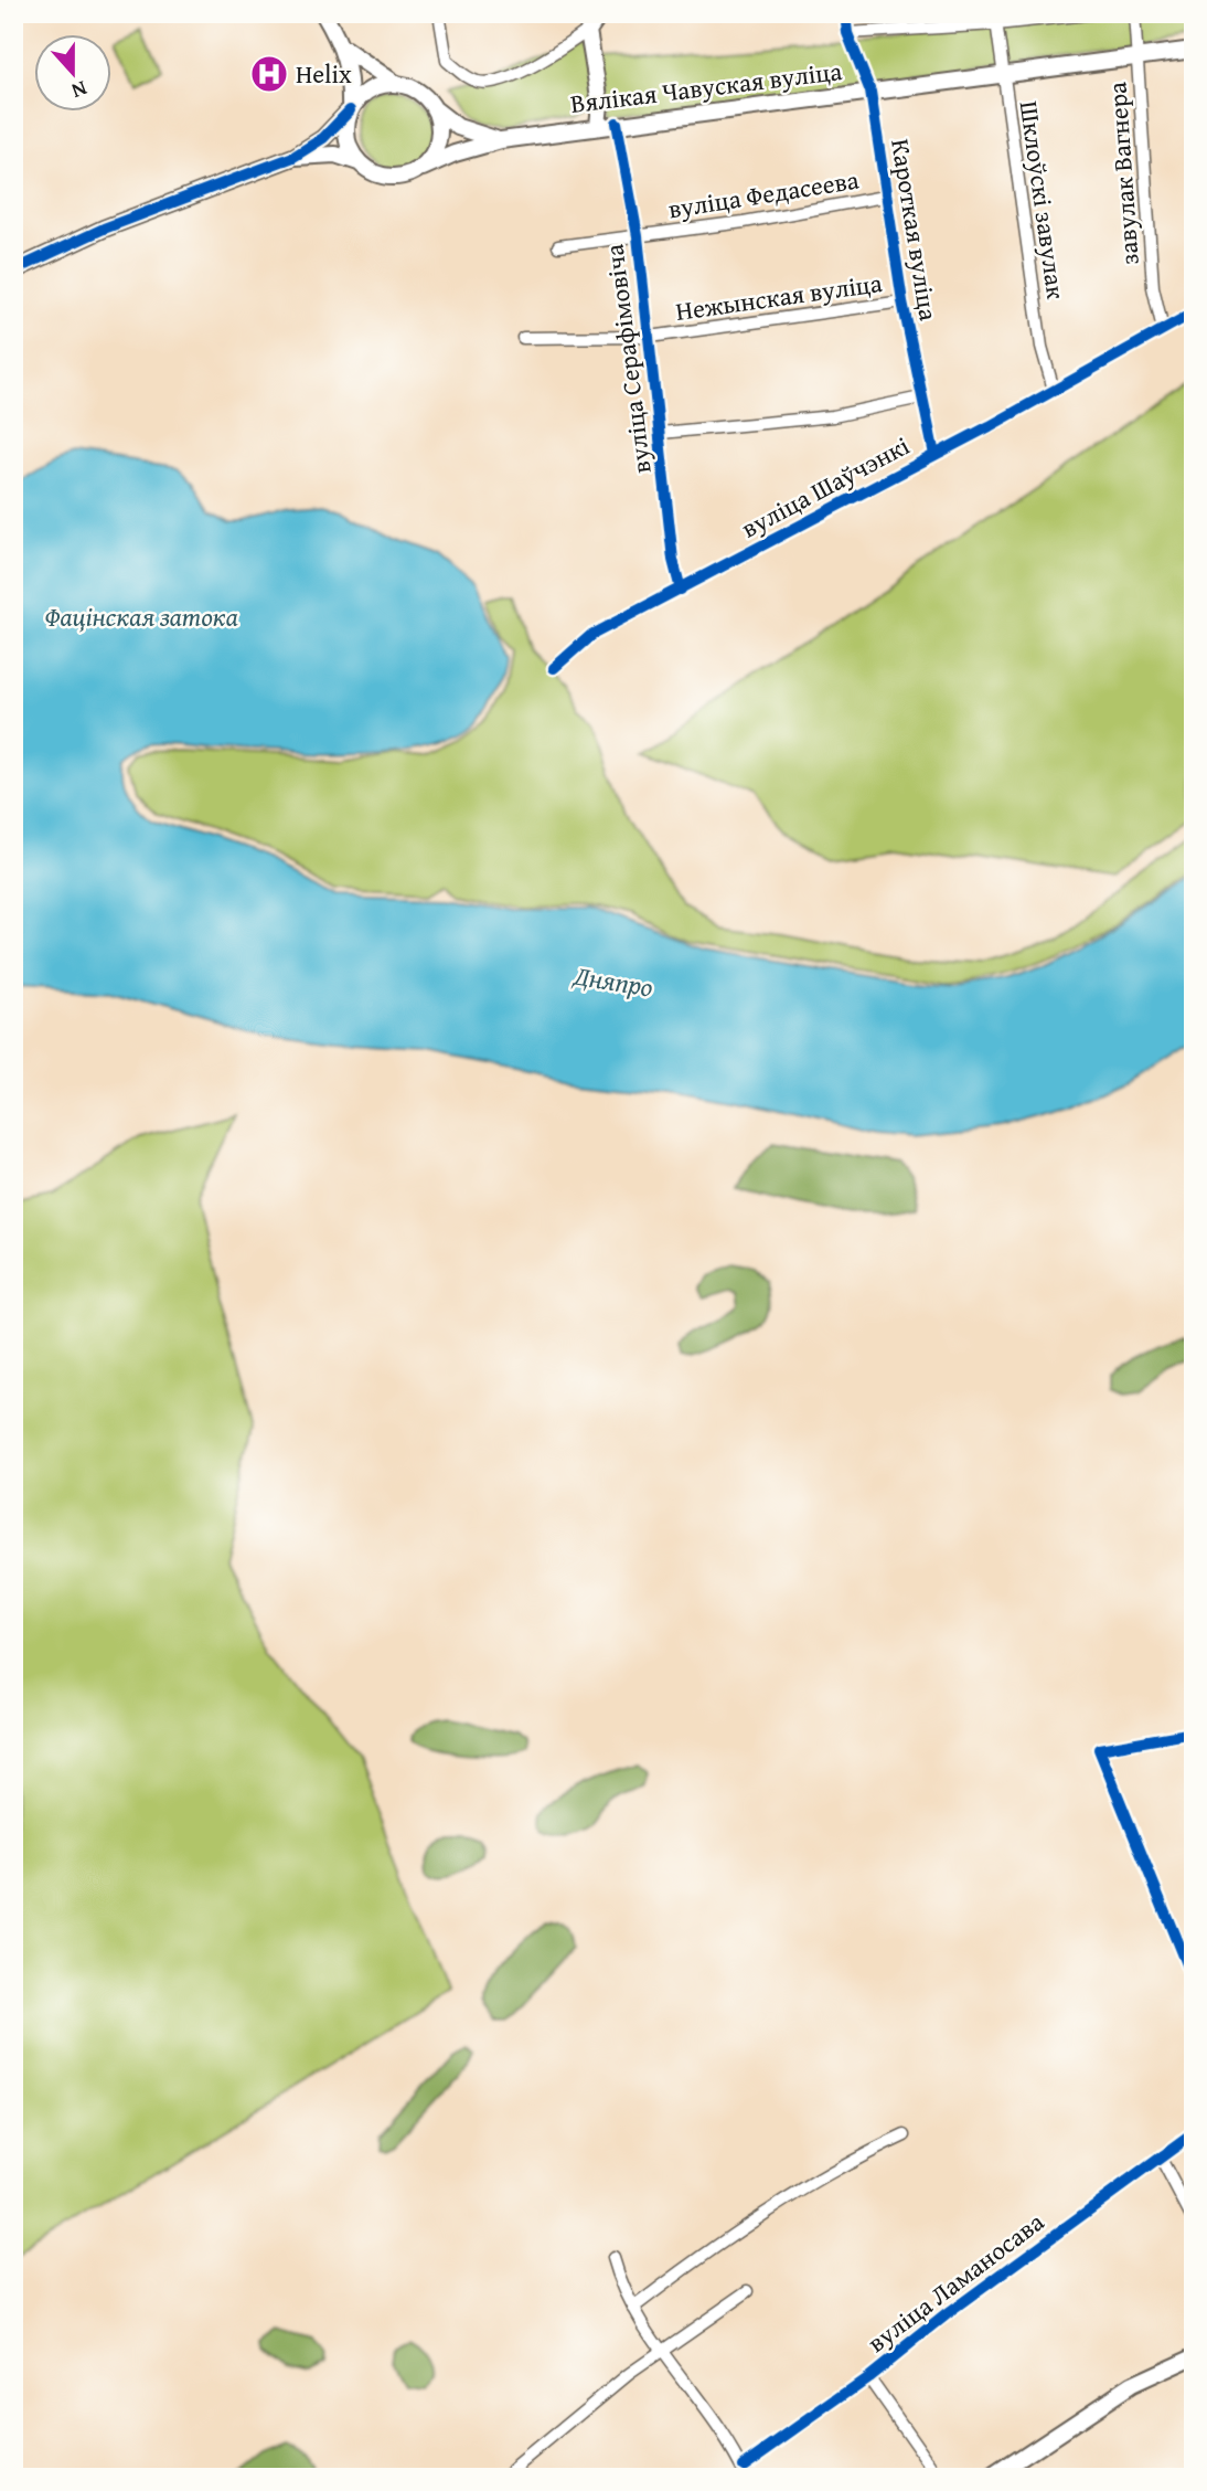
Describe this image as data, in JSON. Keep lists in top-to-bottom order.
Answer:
{
  "streets": {
    "main road": ["Вялікая Чавуская вуліца"],
    "street": [
      "завулак Вагнера",
      "вуліца Федасеева",
      "Шклоўскі завулак",
      "Кароткая вуліца",
      "Нежынская вуліца",
      "вуліца Серафімовіча",
      "вуліца Шаўчэнкі",
      "вуліца Ламаносава"
    ]
  },
  "crossings": [
    ["Вялікая Чавуская вуліца", "завулак Вагнера"],
    ["Вялікая Чавуская вуліца", "Шклоўскі завулак"],
    ["Вялікая Чавуская вуліца", "Кароткая вуліца"],
    ["Вялікая Чавуская вуліца", "вуліца Серафімовіча"],
    ["завулак Вагнера", "вуліца Шаўчэнкі"],
    ["вуліца Федасеева", "Кароткая вуліца"],
    ["вуліца Федасеева", "вуліца Серафімовіча"],
    ["Шклоўскі завулак", "вуліца Шаўчэнкі"],
    ["Кароткая вуліца", "Нежынская вуліца"],
    ["Кароткая вуліца", "вуліца Шаўчэнкі"],
    ["Нежынская вуліца", "вуліца Серафімовіча"],
    ["вуліца Серафімовіча", "вуліца Шаўчэнкі"]
  ],
  "water": ["Фацінская затока", "Дняпро"],
  "places": {
    "hospital": ["Helix"]
  },
  "north": "bottom"
}
